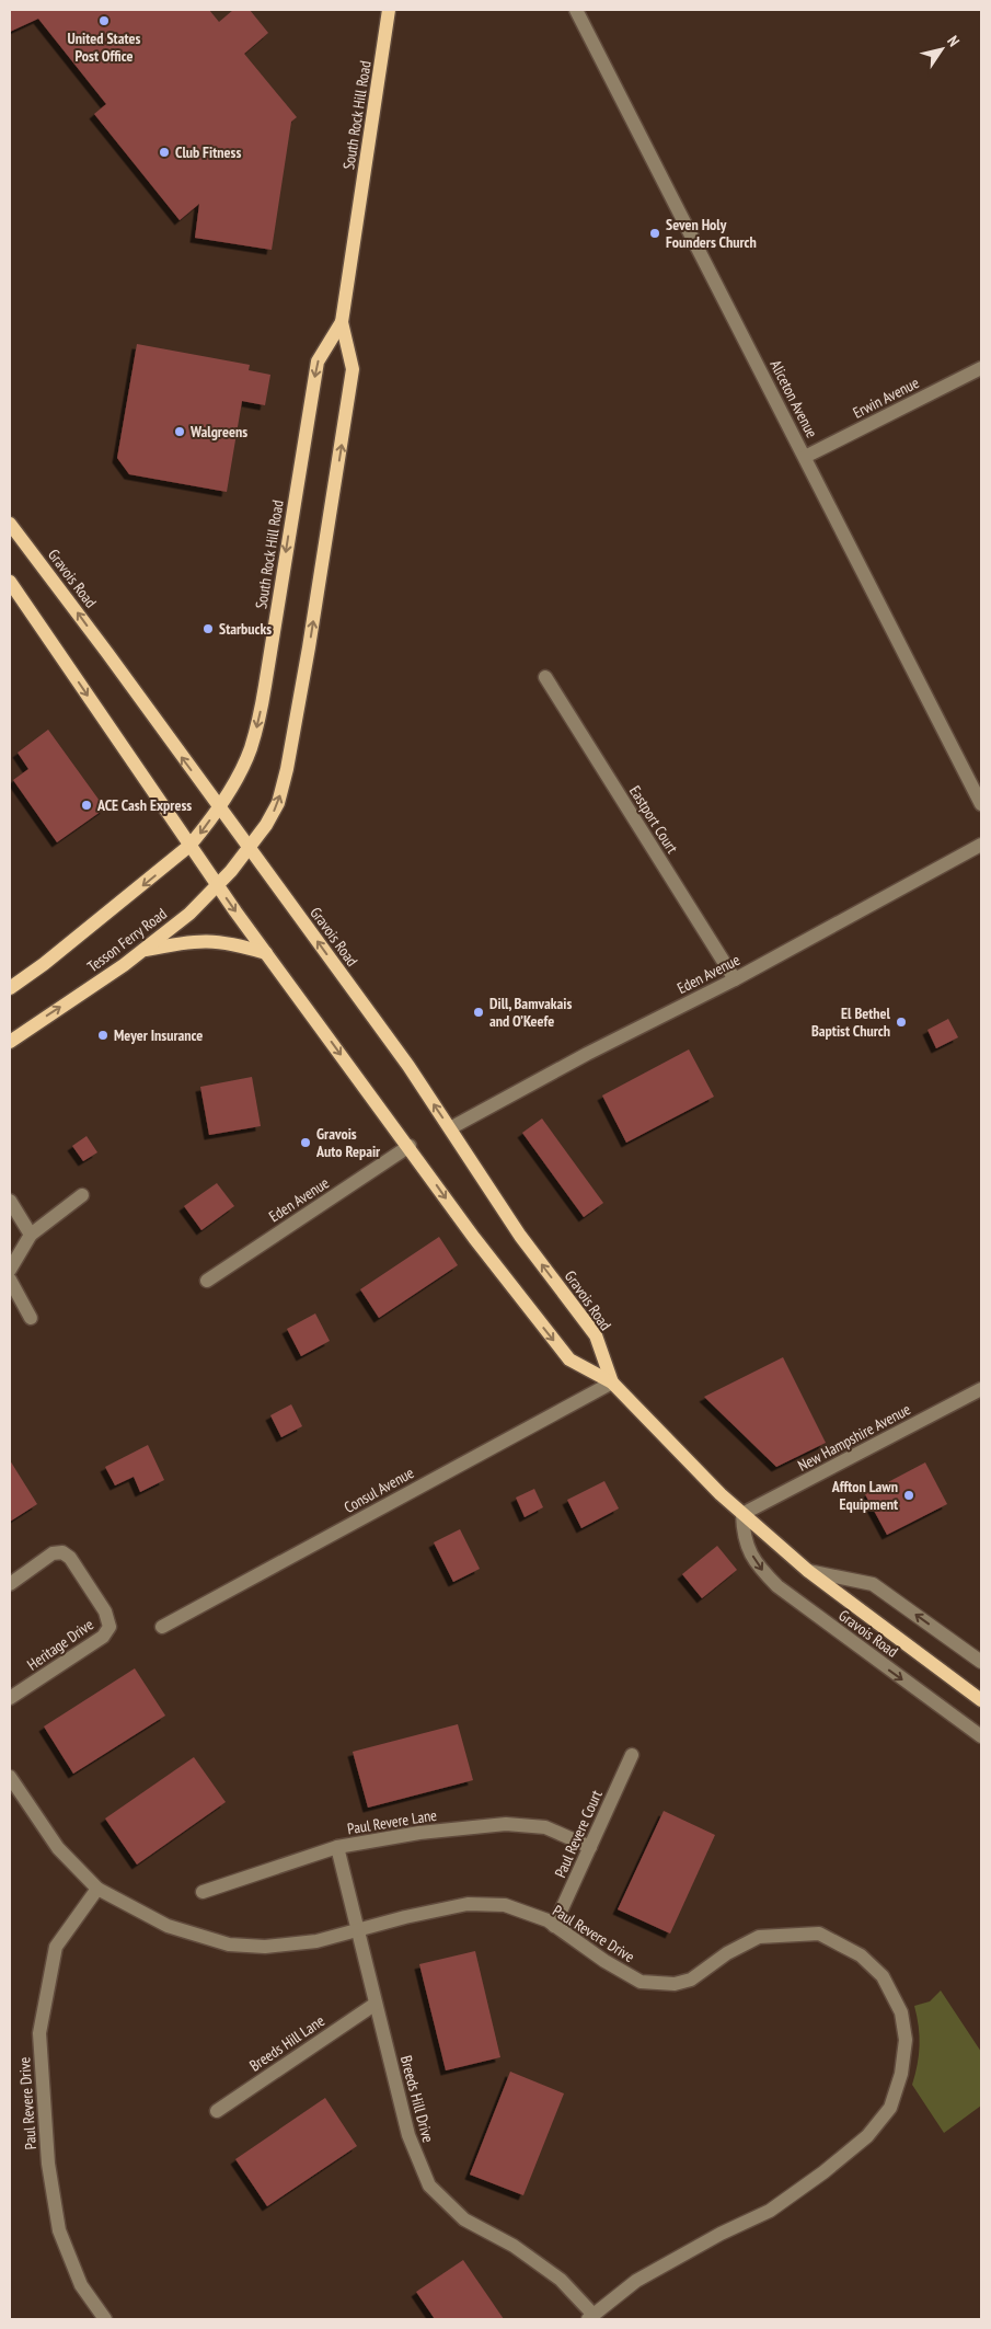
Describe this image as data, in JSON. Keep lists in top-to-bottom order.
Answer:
{
  "streets": {
    "main road": ["South Rock Hill Road", "Gravois Road", "Tesson Ferry Road"],
    "street": [
      "Erwin Avenue",
      "Aliceton Avenue",
      "Eastport Court",
      "Eden Avenue",
      "New Hampshire Avenue",
      "Consul Avenue",
      "Heritage Drive",
      "Paul Revere Lane",
      "Paul Revere Court",
      "Paul Revere Drive",
      "Breeds Hill Lane",
      "Breeds Hill Drive"
    ]
  },
  "crossings": [
    ["South Rock Hill Road", "Gravois Road"],
    ["South Rock Hill Road", "Tesson Ferry Road"],
    ["Erwin Avenue", "Aliceton Avenue"],
    ["Gravois Road", "Tesson Ferry Road"],
    ["Gravois Road", "Eden Avenue"],
    ["Gravois Road", "New Hampshire Avenue"],
    ["Gravois Road", "Consul Avenue"],
    ["Eastport Court", "Eden Avenue"],
    ["Paul Revere Lane", "Paul Revere Court"],
    ["Paul Revere Lane", "Breeds Hill Drive"],
    ["Paul Revere Court", "Paul Revere Drive"],
    ["Paul Revere Drive", "Breeds Hill Drive"],
    ["Breeds Hill Lane", "Breeds Hill Drive"]
  ],
  "places": [
    "United States Post Office",
    "Club Fitness",
    "Seven Holy Founders Church",
    "Walgreens",
    "Starbucks",
    "ACE Cash Express",
    "Dill, Bamvakais and O’Keefe",
    "El Bethel Baptist Church",
    "Meyer Insurance",
    "Gravois Auto Repair",
    "Affton Lawn Equipment"
  ],
  "north": "top right"
}
